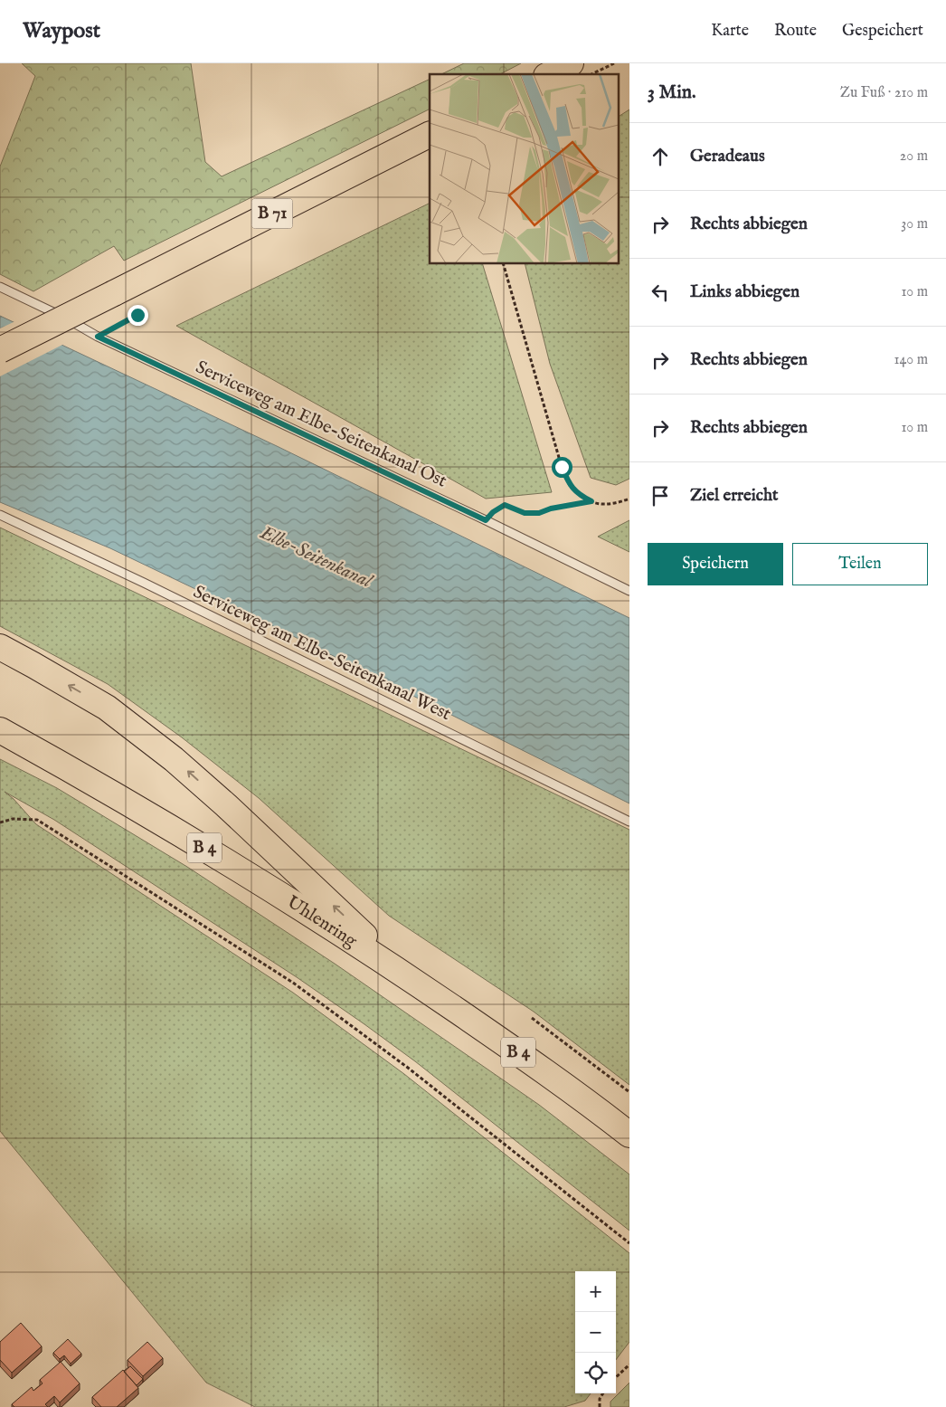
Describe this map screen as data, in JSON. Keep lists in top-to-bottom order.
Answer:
{
  "streets": {
    "main road": ["B 71", "B 4", "Uhlenring"],
    "lane": ["Serviceweg am Elbe-Seitenkanal Ost", "Serviceweg am Elbe-Seitenkanal West"]
  },
  "water": ["Elbe-Seitenkanal"],
  "page": {
    "header": "Waypost",
    "nav": ["Karte", "Route", "Gespeichert"],
    "heading": ["3 Min.", "Zu Fuß · 210 m"],
    "list": [
      ["Geradeaus", "20 m"],
      ["Rechts abbiegen", "30 m"],
      ["Links abbiegen", "10 m"],
      ["Rechts abbiegen", "140 m"],
      ["Rechts abbiegen", "10 m"],
      "Ziel erreicht"
    ],
    "buttons": ["Speichern", "Teilen"],
    "map_buttons": ["+", "−"]
  }
}
